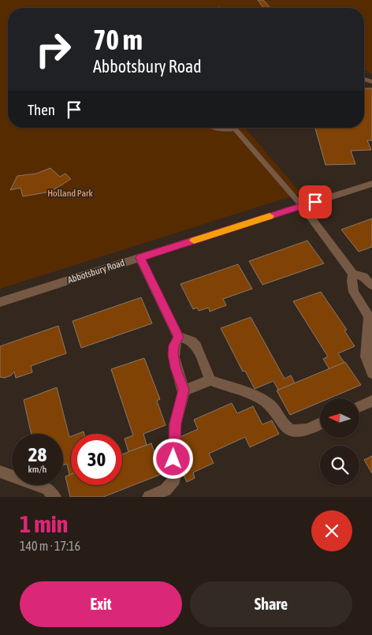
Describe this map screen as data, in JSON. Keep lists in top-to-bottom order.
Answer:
{
  "streets": {
    "street": ["Abbotsbury Road"]
  },
  "parks": ["Holland Park"],
  "north": "left",
  "page": {
    "turn": ["70 m", "Abbotsbury Road"],
    "then": "Then",
    "speed": "28 km/h",
    "limit": "30",
    "heading": ["1 min", "140 m · 17:16"],
    "buttons": ["Exit", "Share"]
  }
}
